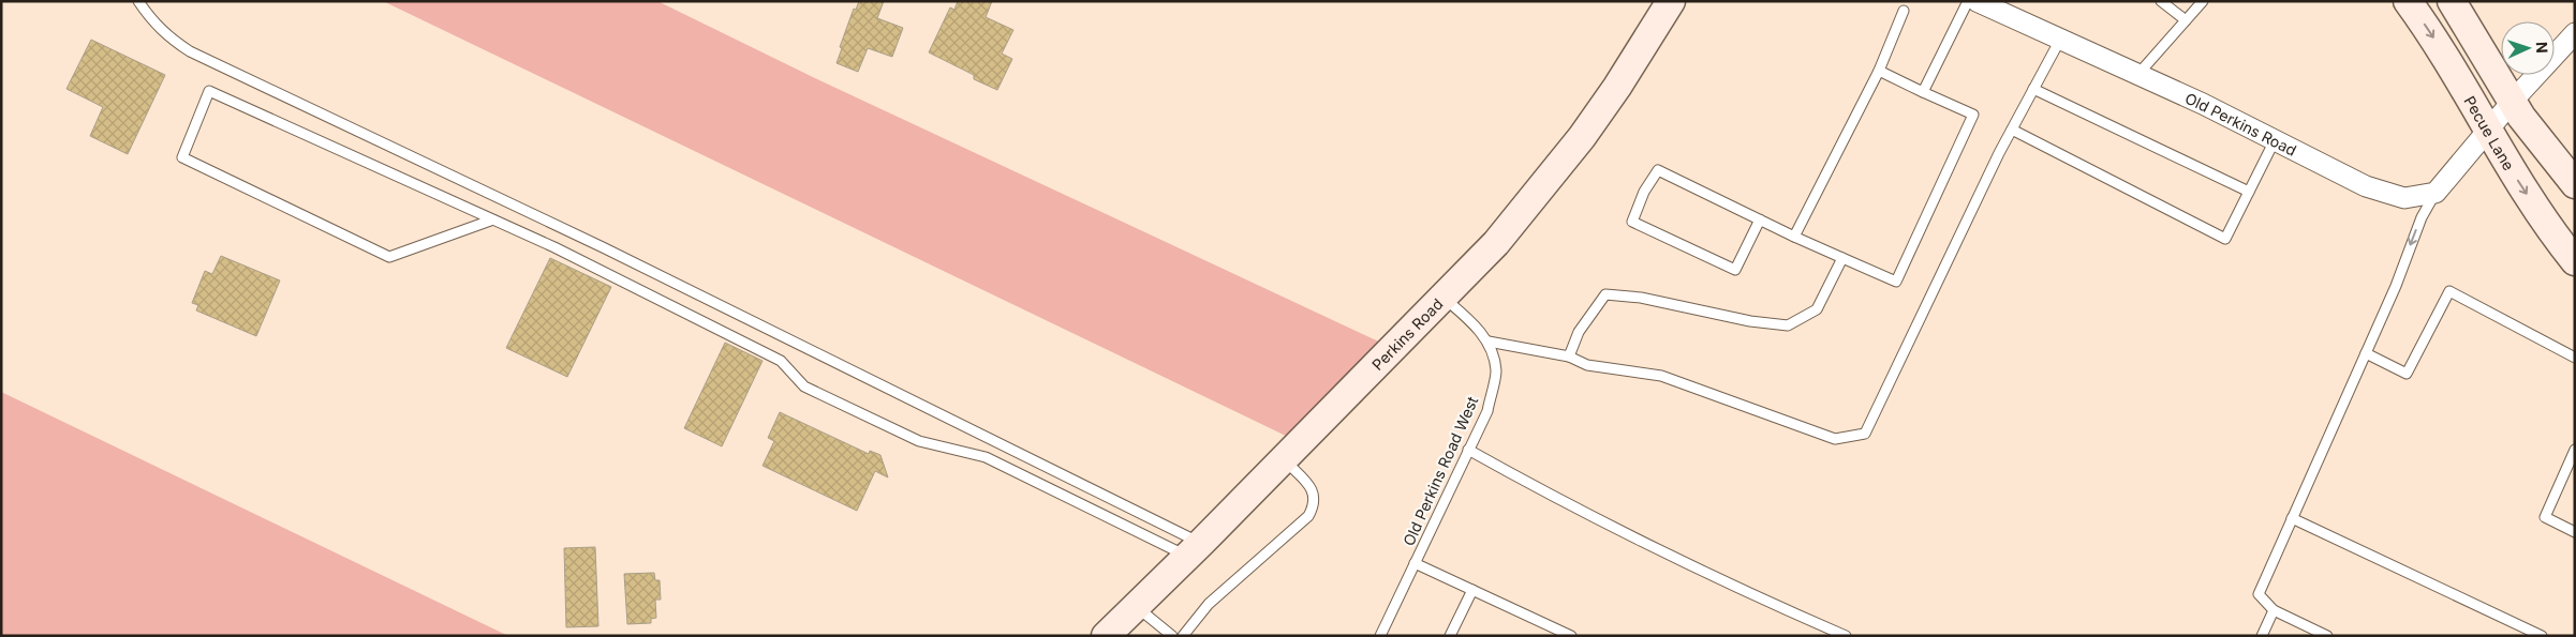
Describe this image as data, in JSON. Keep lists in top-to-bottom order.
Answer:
{
  "streets": {
    "main road": ["Pecue Lane", "Perkins Road"],
    "street": ["Old Perkins Road"],
    "lane": ["Old Perkins Road West"]
  },
  "crossings": [
    ["Perkins Road", "Old Perkins Road West"]
  ],
  "north": "right"
}
